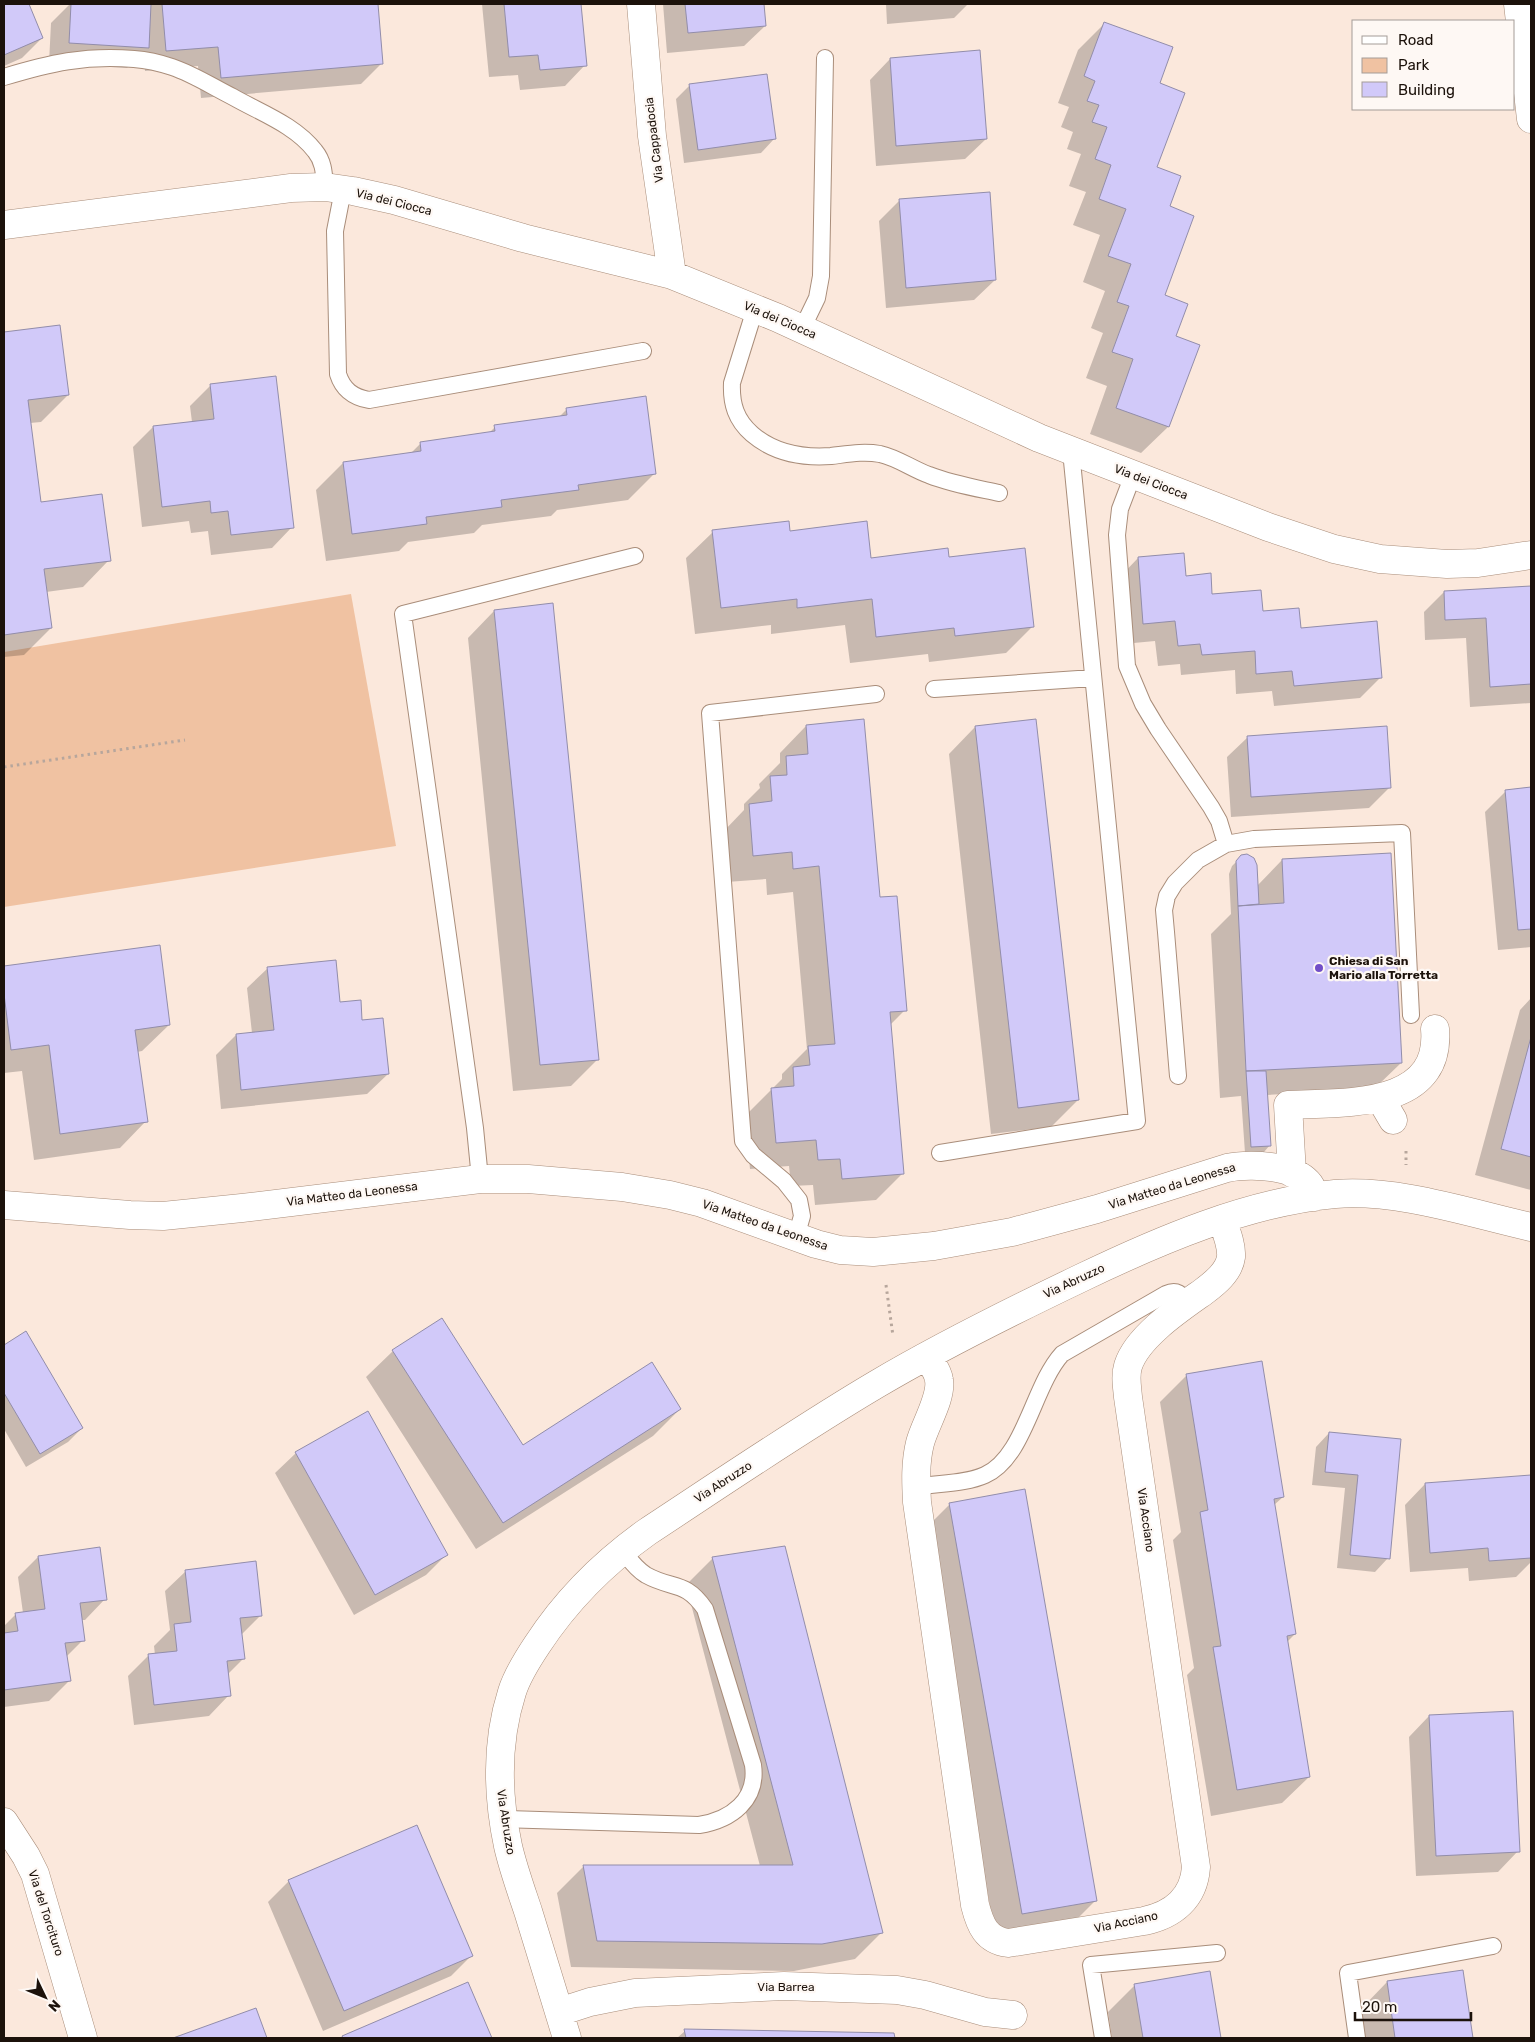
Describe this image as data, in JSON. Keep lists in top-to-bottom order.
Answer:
{
  "streets": {
    "street": [
      "Via Cappadocia",
      "Via dei Ciocca",
      "Via Matteo da Leonessa",
      "Via Abruzzo",
      "Via Acciano",
      "Via del Torcituro",
      "Via Barrea"
    ]
  },
  "crossings": [
    ["Via Cappadocia", "Via dei Ciocca"],
    ["Via Matteo da Leonessa", "Via Abruzzo"],
    ["Via Abruzzo", "Via Acciano"],
    ["Via Abruzzo", "Via Barrea"]
  ],
  "places": ["Chiesa di San Mario alla Torretta"],
  "legend": ["Road", "Park", "Building"],
  "scale_bar": "20 m",
  "north": "bottom right"
}
